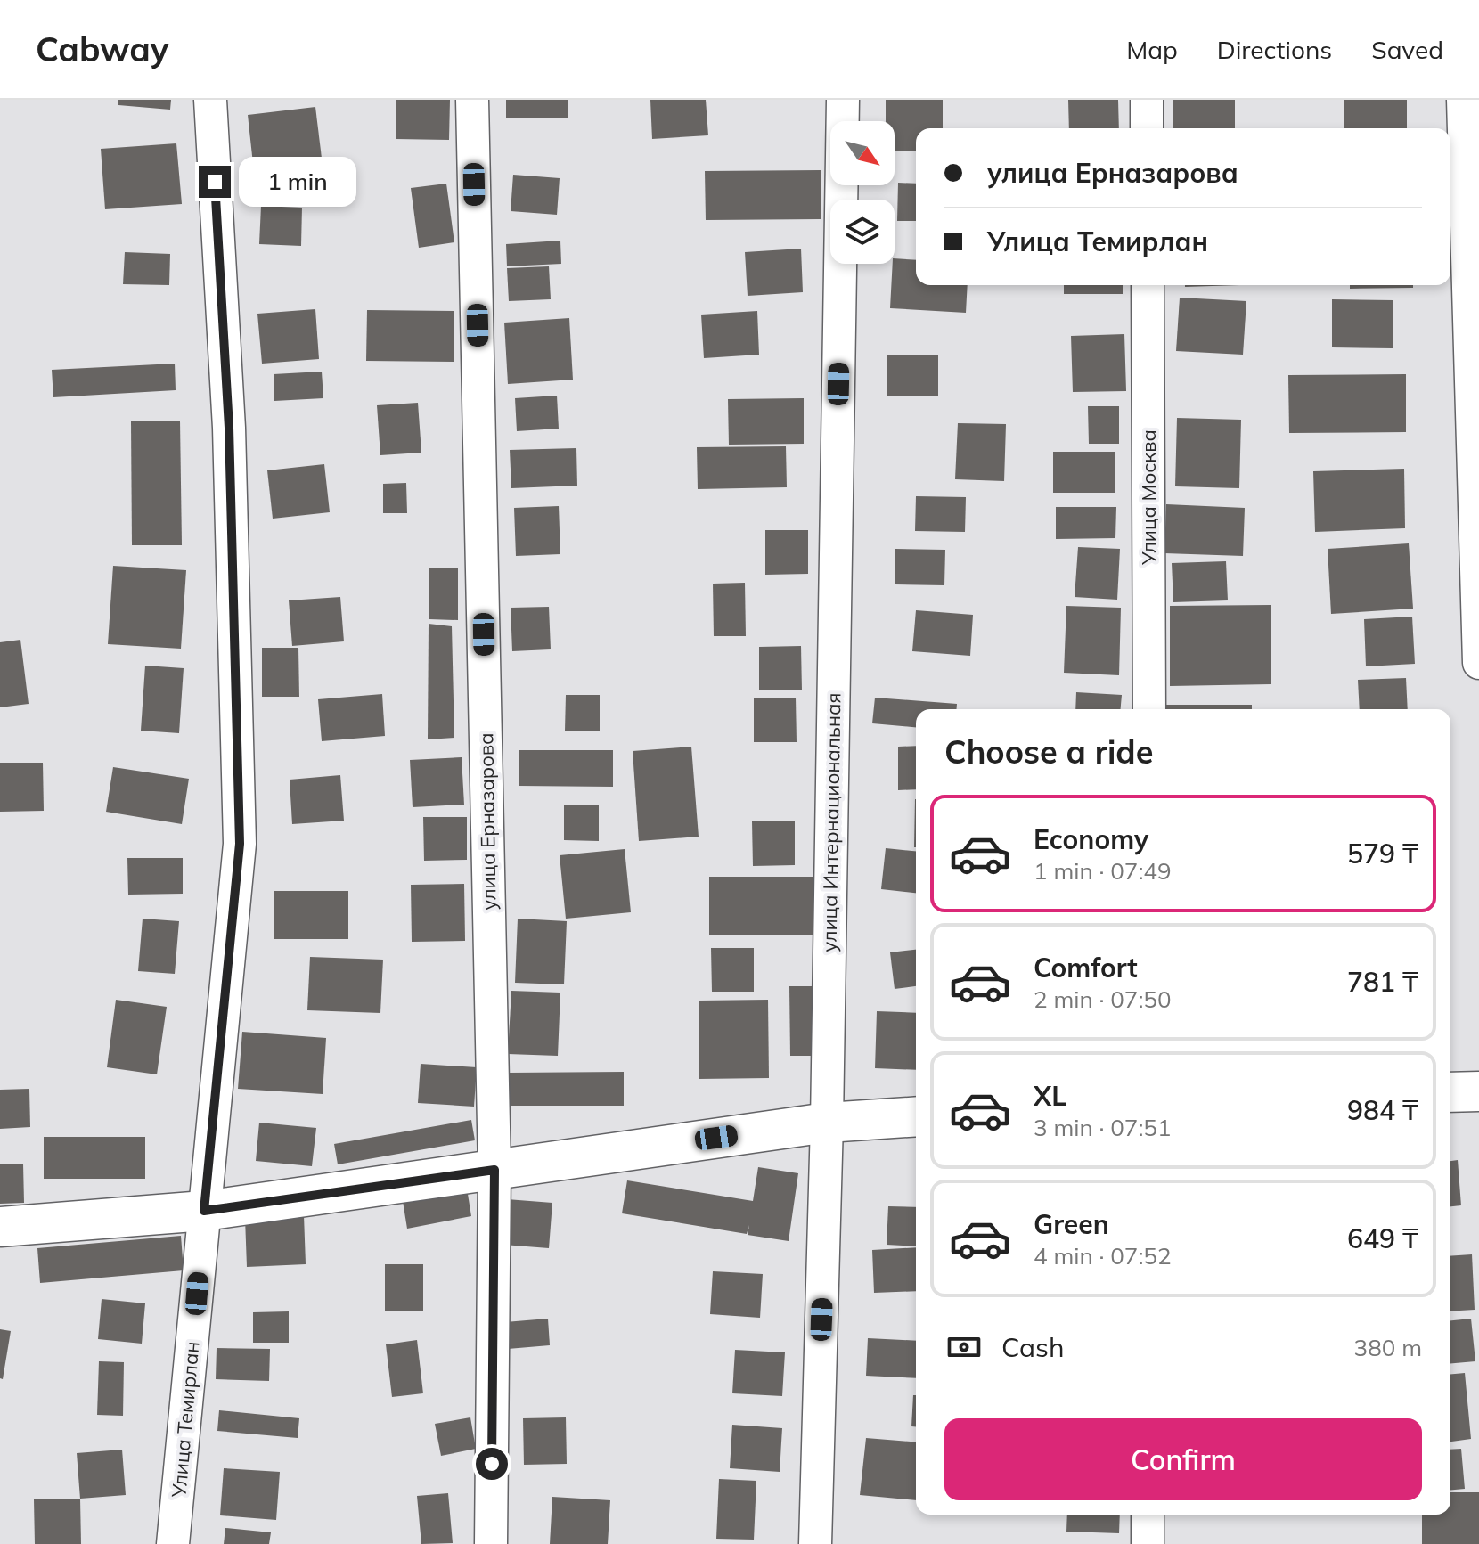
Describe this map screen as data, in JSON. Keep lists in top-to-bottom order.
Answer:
{
  "streets": {
    "street": [
      "Улица Москва",
      "улица Ерназарова",
      "улица Интернациональная",
      "Улица Темирлан"
    ]
  },
  "north": "bottom right",
  "page": {
    "header": "Cabway",
    "nav": ["Map", "Directions", "Saved"],
    "banner": ["улица Ерназарова", "Улица Темирлан"],
    "bubble": "1 min",
    "heading": "Choose a ride",
    "list": [
      {
        "name": "Economy",
        "note": "1 min · 07:49",
        "value": "579 ₸"
      },
      {
        "name": "Comfort",
        "note": "2 min · 07:50",
        "value": "781 ₸"
      },
      {
        "name": "XL",
        "note": "3 min · 07:51",
        "value": "984 ₸"
      },
      {
        "name": "Green",
        "note": "4 min · 07:52",
        "value": "649 ₸"
      }
    ],
    "pay": ["Cash", "380 m"],
    "buttons": "Confirm"
  }
}
